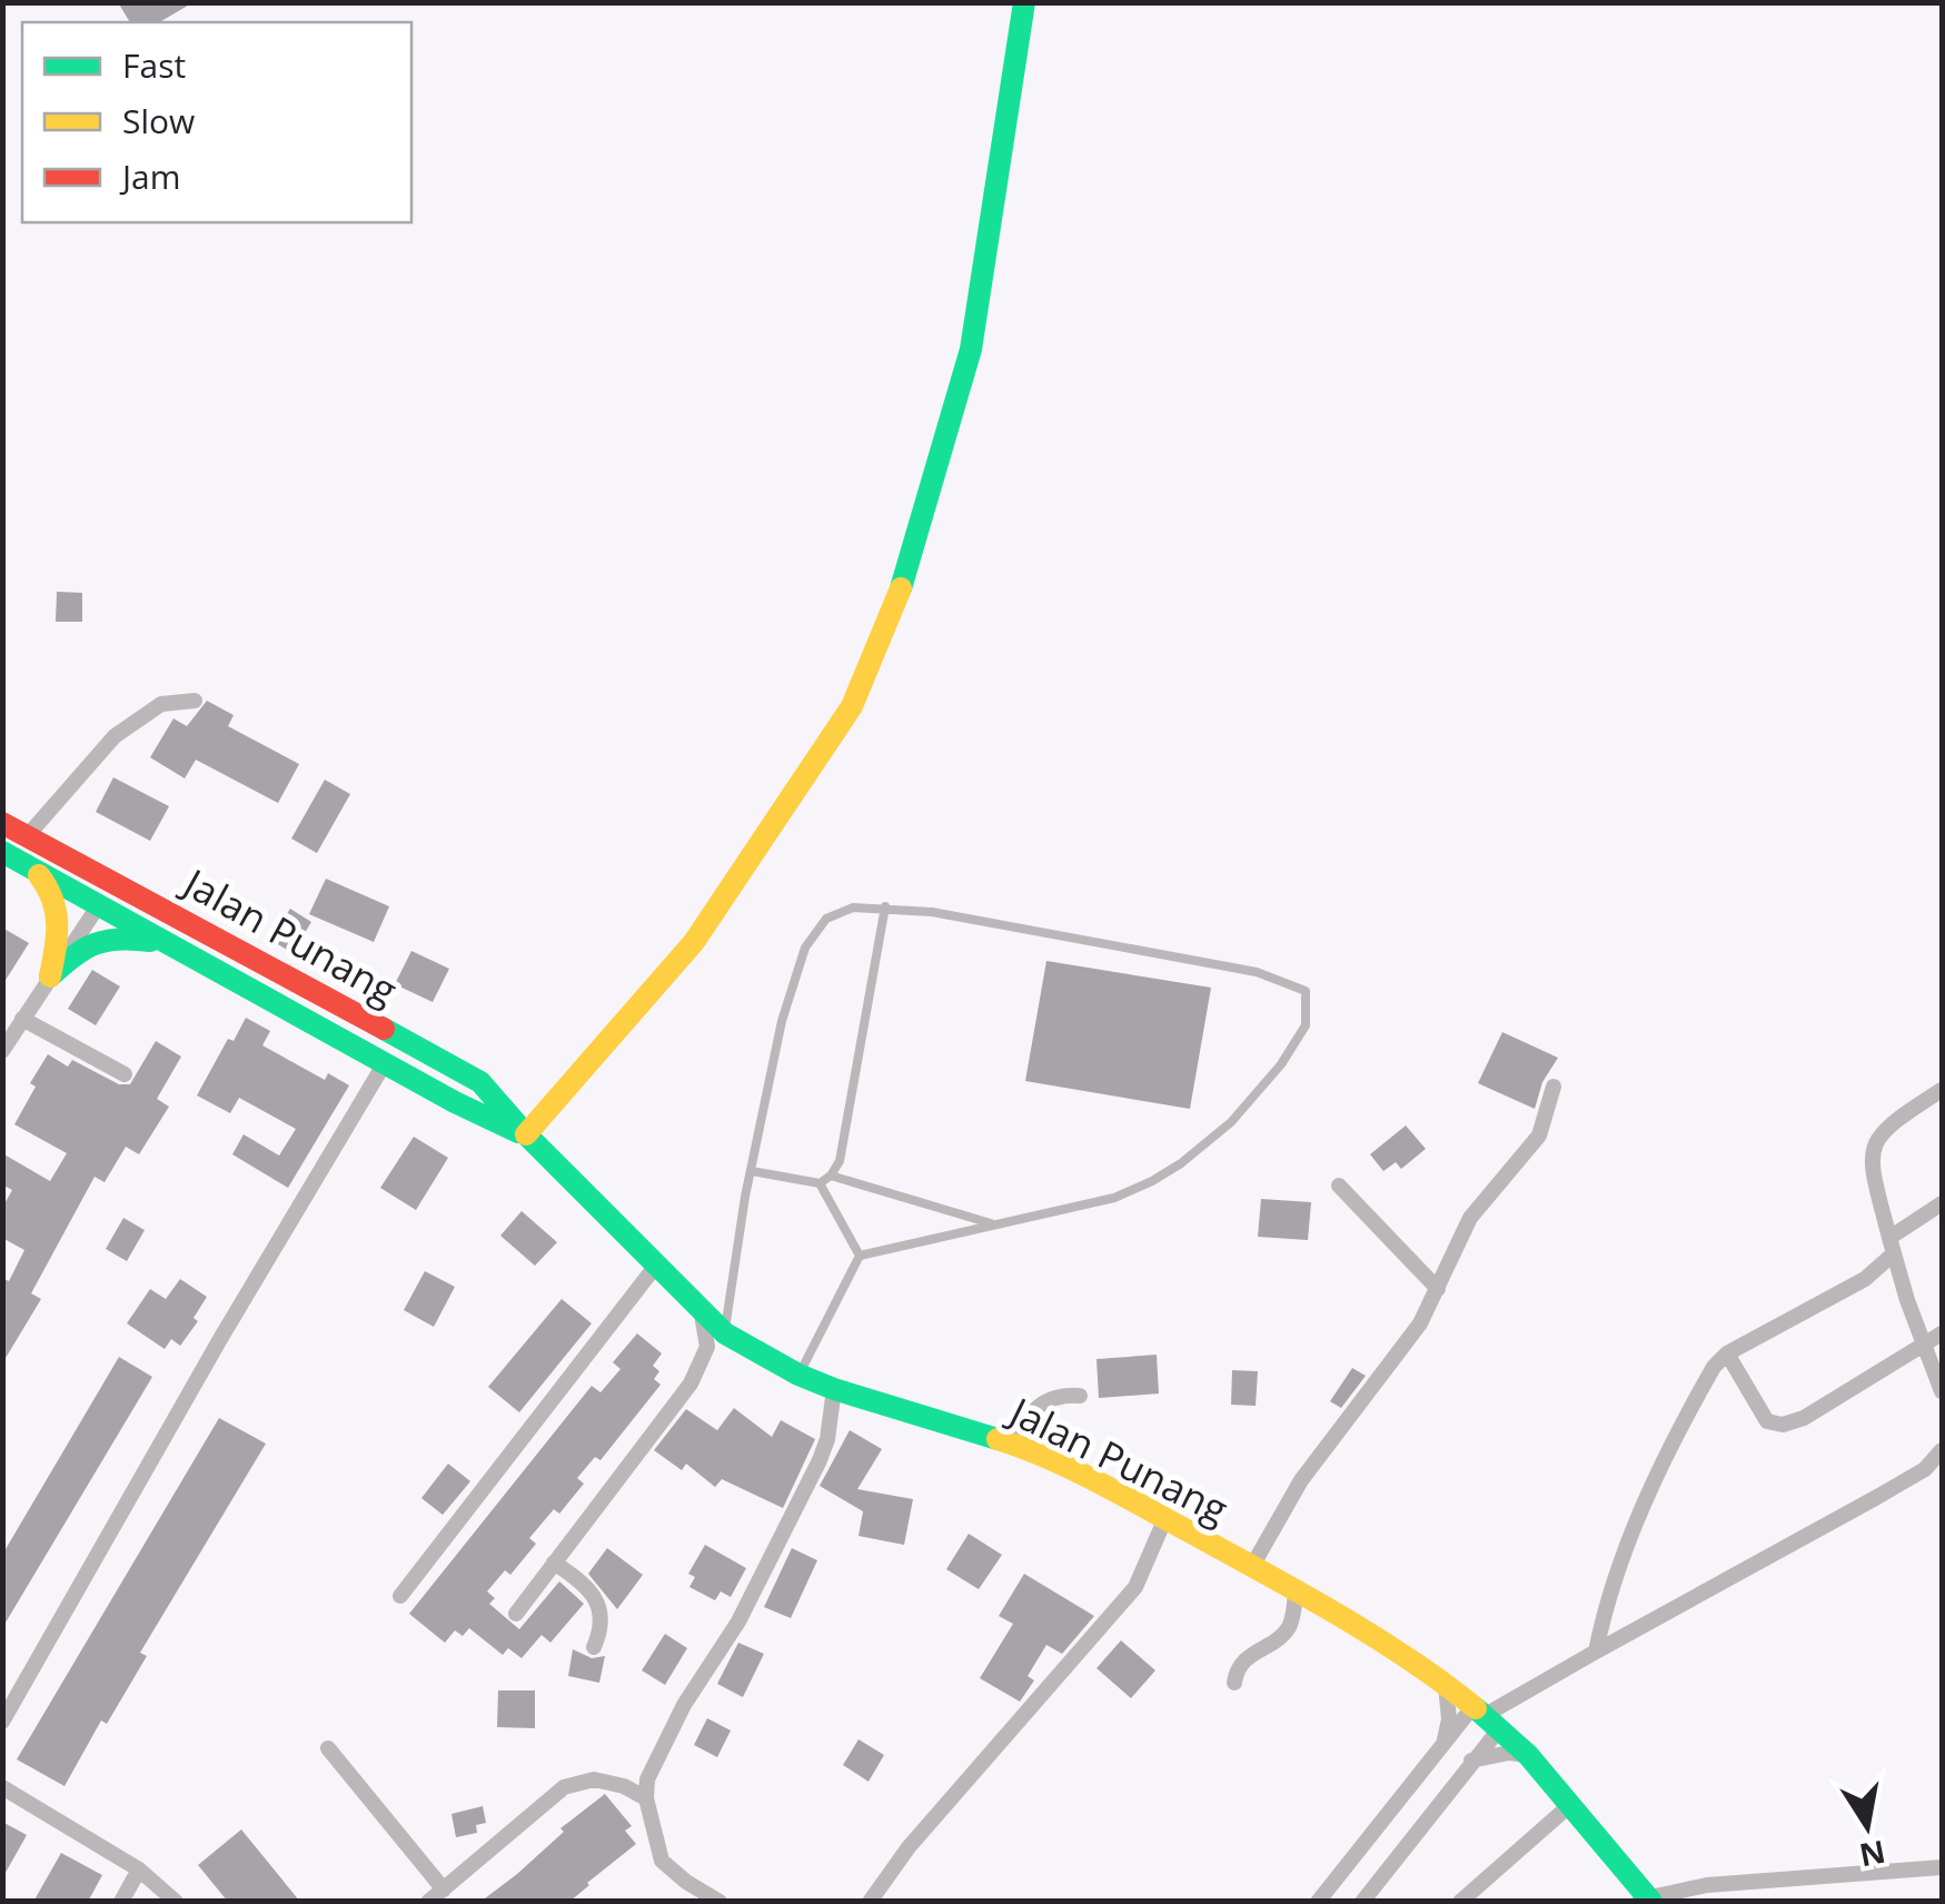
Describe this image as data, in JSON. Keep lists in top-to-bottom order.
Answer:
{
  "streets": {
    "street": ["Jalan Punang"]
  },
  "legend": ["Fast", "Slow", "Jam"],
  "north": "bottom"
}
